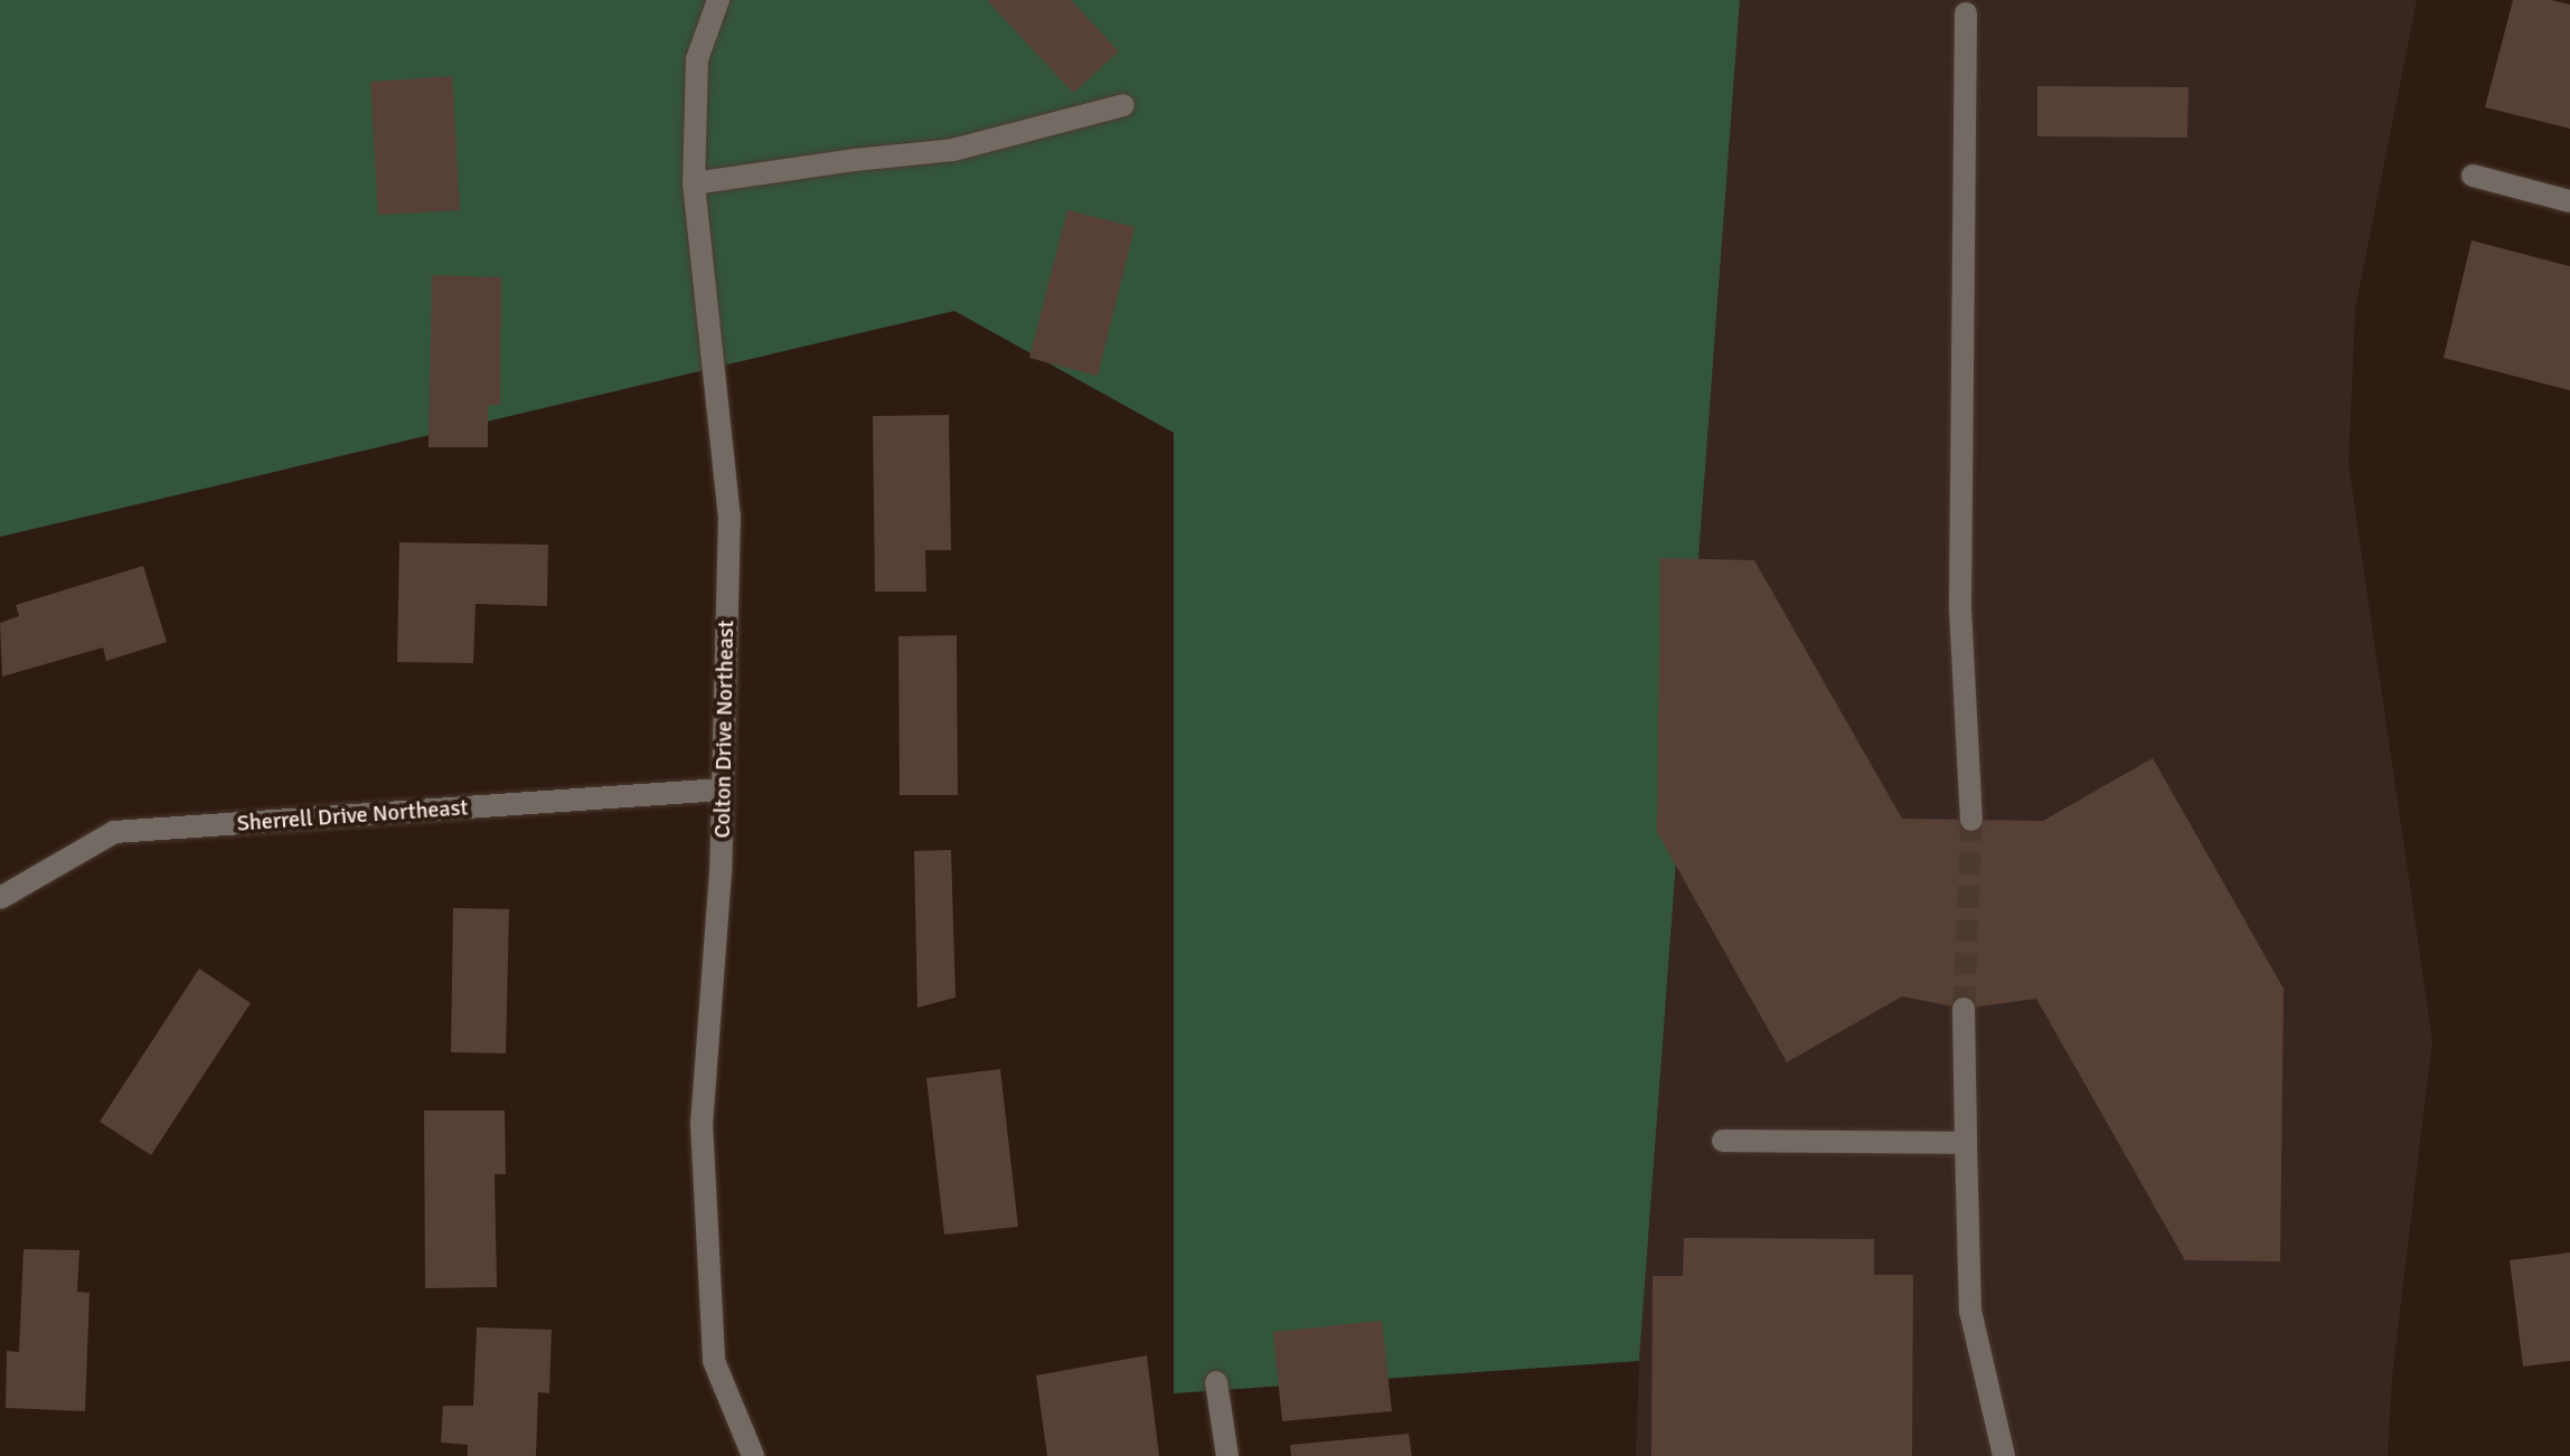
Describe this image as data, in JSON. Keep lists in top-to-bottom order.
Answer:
{
  "streets": {
    "street": ["Colton Drive Northeast", "Sherrell Drive Northeast"]
  },
  "crossings": [
    ["Colton Drive Northeast", "Sherrell Drive Northeast"]
  ]
}
